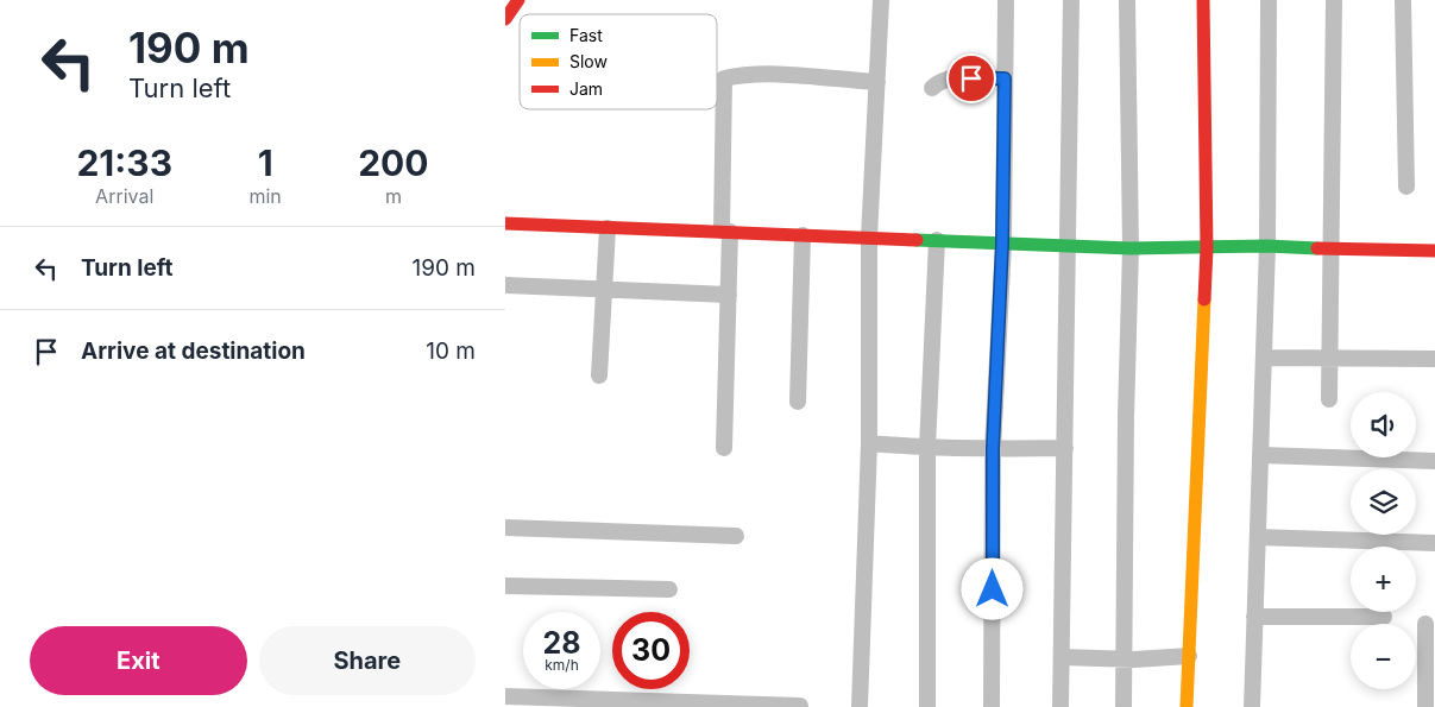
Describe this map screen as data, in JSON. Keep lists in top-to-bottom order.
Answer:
{
  "legend": ["Fast", "Slow", "Jam"],
  "page": {
    "turn": ["190 m", "Turn left"],
    "eta": [
      "21:33",
      "Arrival",
      "1",
      "min",
      "200",
      "m"
    ],
    "list": [
      {
        "name": "Turn left",
        "value": "190 m"
      },
      {
        "name": "Arrive at destination",
        "value": "10 m"
      }
    ],
    "map_buttons": ["+", "−"],
    "speed": "28 km/h",
    "limit": "30",
    "buttons": ["Exit", "Share"]
  }
}
